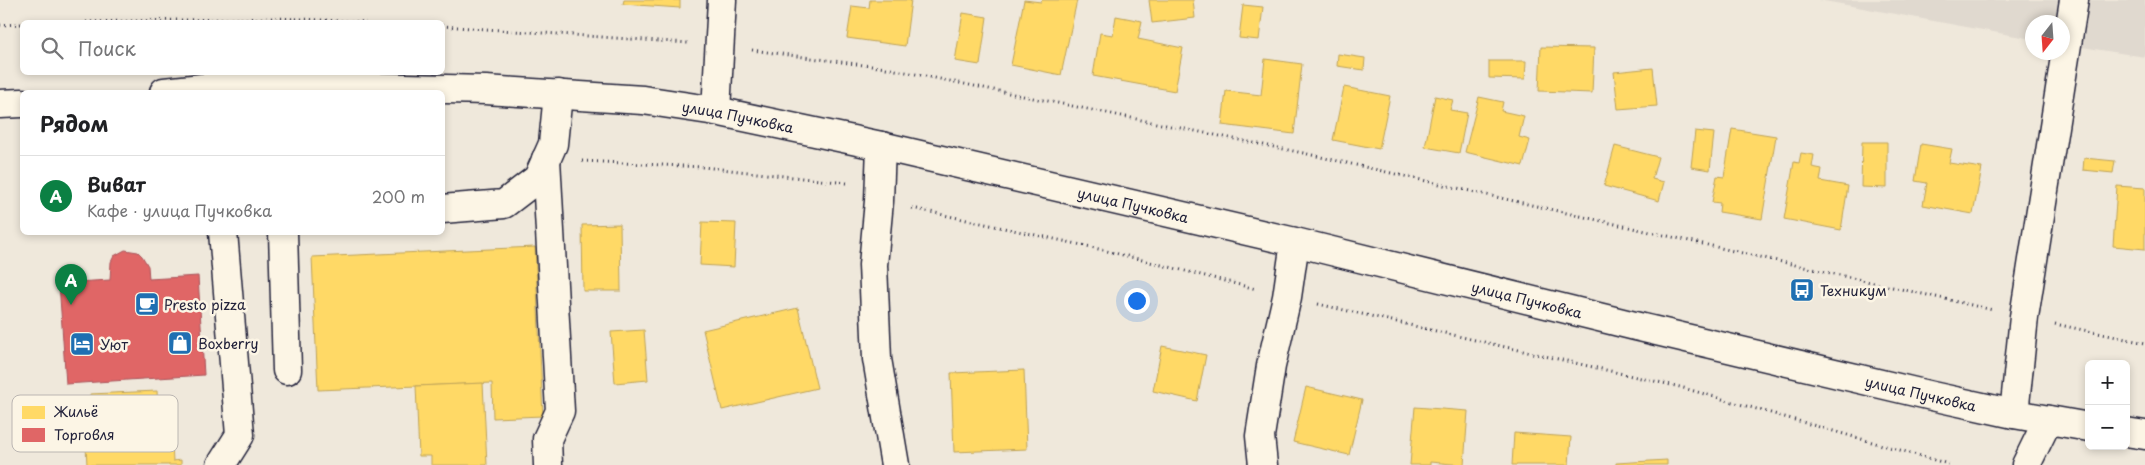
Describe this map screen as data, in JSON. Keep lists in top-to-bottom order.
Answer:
{
  "streets": {
    "main road": ["улица Пучковка"]
  },
  "places": {
    "bus stop": ["Техникум"],
    "cafe": ["Presto pizza"],
    "shop": ["Boxberry"],
    "hotel": ["Уют"]
  },
  "legend": ["Жильё", "Торговля"],
  "north": "bottom",
  "page": {
    "search": "Поиск",
    "heading": "Рядом",
    "list": [
      {
        "mark": "A",
        "name": "Виват",
        "note": "Кафе · улица Пучковка",
        "value": "200 m"
      }
    ],
    "pins": "A",
    "map_buttons": ["+", "−"]
  }
}
